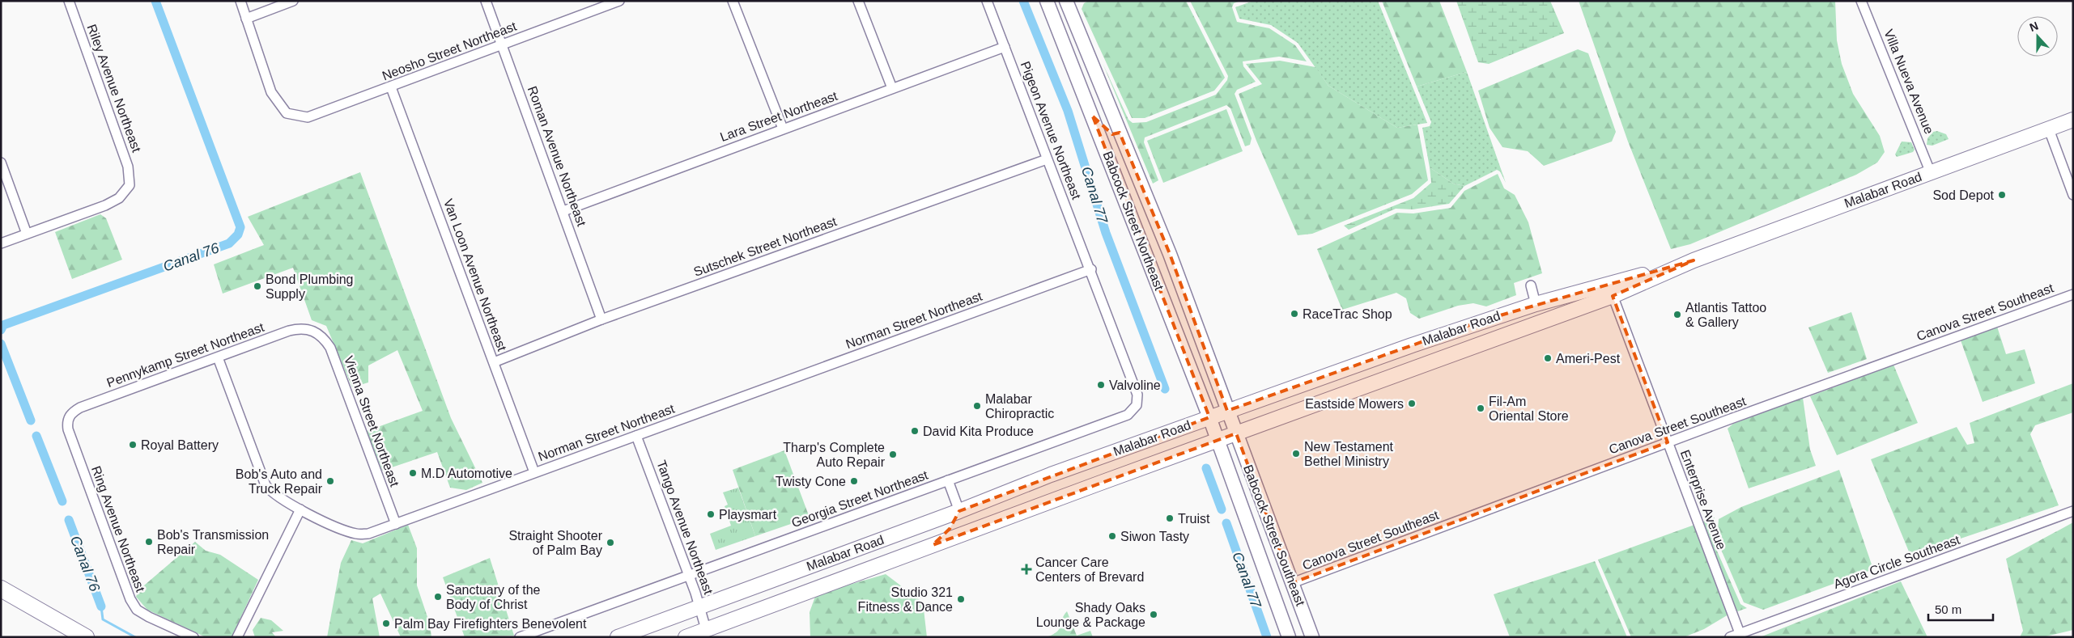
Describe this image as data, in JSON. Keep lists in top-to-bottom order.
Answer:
{
  "streets": {
    "main road": ["Malabar Road", "Babcock Street Northeast", "Babcock Street Southeast"],
    "street": [
      "Neosho Street Northeast",
      "Villa Nueva Avenue",
      "Riley Avenue Northeast",
      "Lara Street Northeast",
      "Pigeon Avenue Northeast",
      "Roman Avenue Northeast",
      "Sutschek Street Northeast",
      "Van Loon Avenue Northeast",
      "Canova Street Southeast",
      "Norman Street Northeast",
      "Pennykamp Street Northeast",
      "Vienna Street Northeast",
      "Georgia Street Northeast",
      "Enterprise Avenue",
      "Tango Avenue Northeast",
      "Ring Avenue Northeast",
      "Agora Circle Southeast"
    ]
  },
  "crossings": [
    ["Neosho Street Northeast", "Roman Avenue Northeast"],
    ["Neosho Street Northeast", "Van Loon Avenue Northeast"],
    ["Villa Nueva Avenue", "Malabar Road"],
    ["Lara Street Northeast", "Pigeon Avenue Northeast"],
    ["Lara Street Northeast", "Roman Avenue Northeast"],
    ["Pigeon Avenue Northeast", "Sutschek Street Northeast"],
    ["Pigeon Avenue Northeast", "Norman Street Northeast"],
    ["Pigeon Avenue Northeast", "Georgia Street Northeast"],
    ["Roman Avenue Northeast", "Sutschek Street Northeast"],
    ["Malabar Road", "Babcock Street Northeast"],
    ["Malabar Road", "Enterprise Avenue"],
    ["Malabar Road", "Tango Avenue Northeast"],
    ["Malabar Road", "Babcock Street Southeast"],
    ["Babcock Street Northeast", "Babcock Street Southeast"],
    ["Sutschek Street Northeast", "Van Loon Avenue Northeast"],
    ["Van Loon Avenue Northeast", "Norman Street Northeast"],
    ["Canova Street Southeast", "Enterprise Avenue"],
    ["Canova Street Southeast", "Babcock Street Southeast"],
    ["Norman Street Northeast", "Pennykamp Street Northeast"],
    ["Norman Street Northeast", "Vienna Street Northeast"],
    ["Norman Street Northeast", "Tango Avenue Northeast"],
    ["Pennykamp Street Northeast", "Vienna Street Northeast"],
    ["Pennykamp Street Northeast", "Ring Avenue Northeast"],
    ["Georgia Street Northeast", "Tango Avenue Northeast"],
    ["Enterprise Avenue", "Agora Circle Southeast"]
  ],
  "water": ["Canal 77", "Canal 76"],
  "places": {
    "other": [
      "Sod Depot",
      "Bond Plumbing Supply",
      "RaceTrac Shop",
      "Atlantis Tattoo & Gallery",
      "Ameri-Pest",
      "Valvoline",
      "Eastside Mowers",
      "Malabar Chiropractic",
      "Fil-Am Oriental Store",
      "David Kita Produce",
      "Royal Battery",
      "New Testament Bethel Ministry",
      "Tharp's Complete Auto Repair",
      "M.D Automotive",
      "Bob's Auto and Truck Repair",
      "Twisty Cone",
      "Playsmart",
      "Truist",
      "Siwon Tasty",
      "Bob's Transmission Repair",
      "Straight Shooter of Palm Bay",
      "Sanctuary of the Body of Christ",
      "Studio 321 Fitness & Dance",
      "Shady Oaks Lounge & Package",
      "Palm Bay Firefighters Benevolent"
    ],
    "health": ["Cancer Care Centers of Brevard"]
  },
  "scale_bar": "50 m",
  "north": "top"
}
